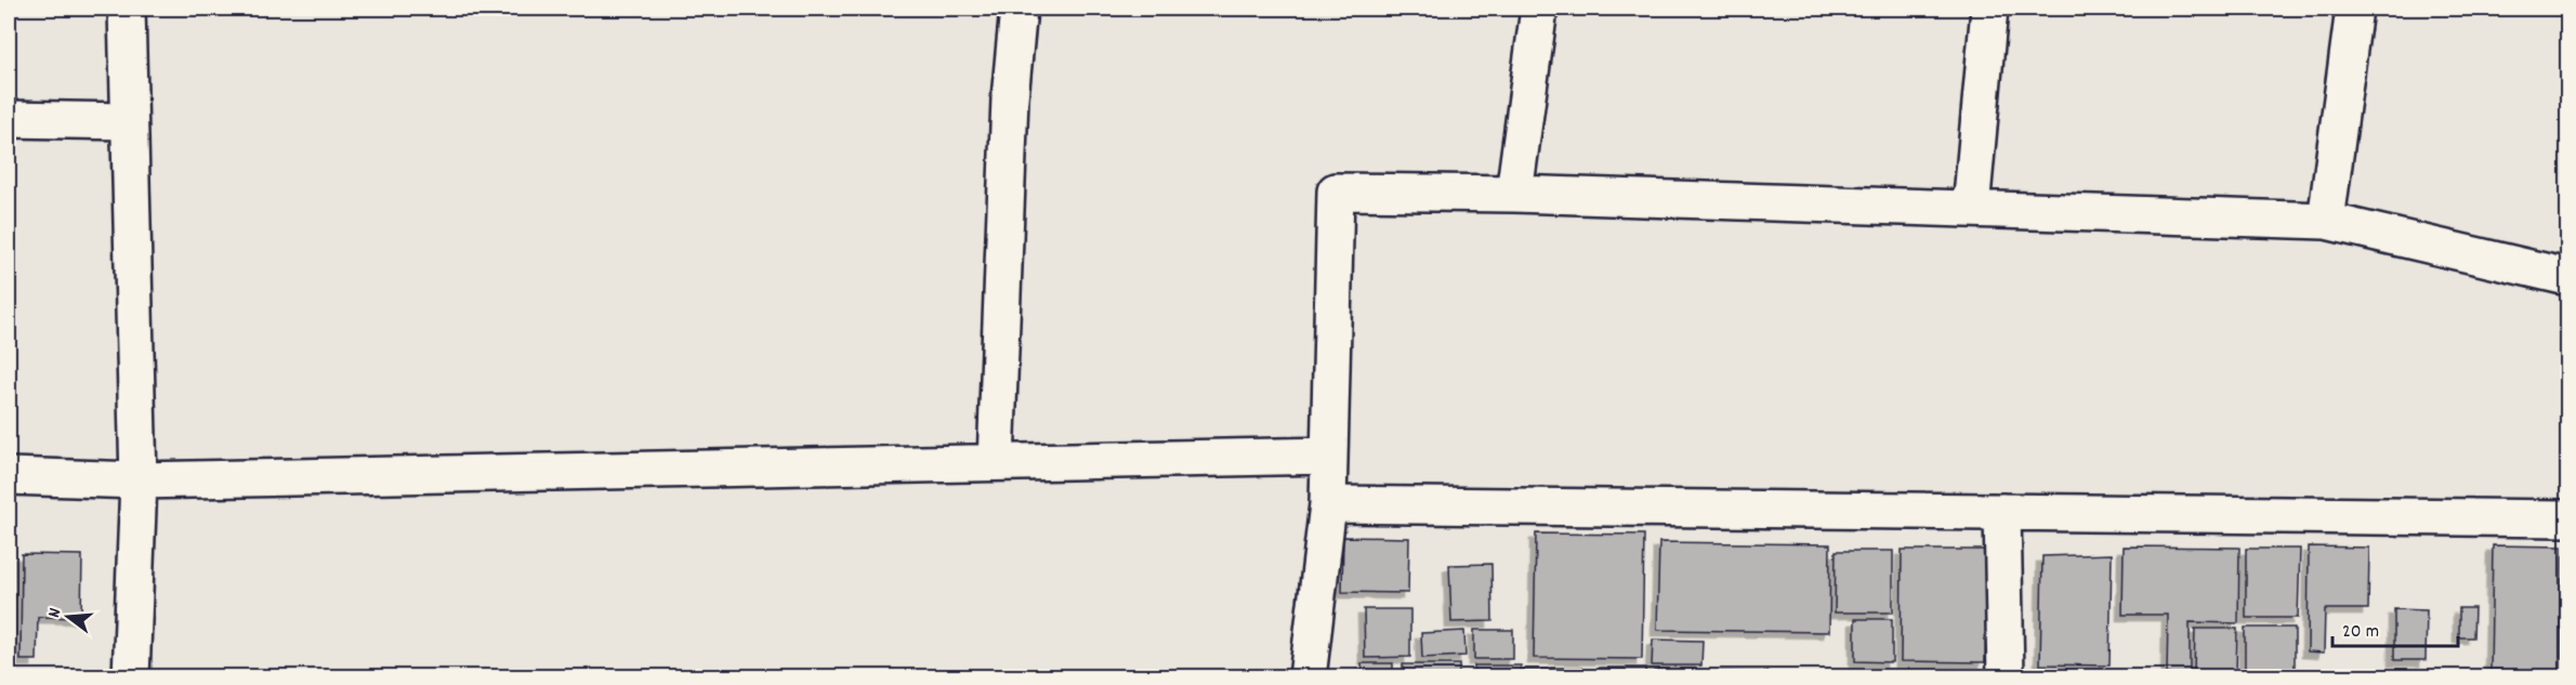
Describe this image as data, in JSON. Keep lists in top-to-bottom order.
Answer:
{
  "scale_bar": "20 m",
  "north": "left"
}
